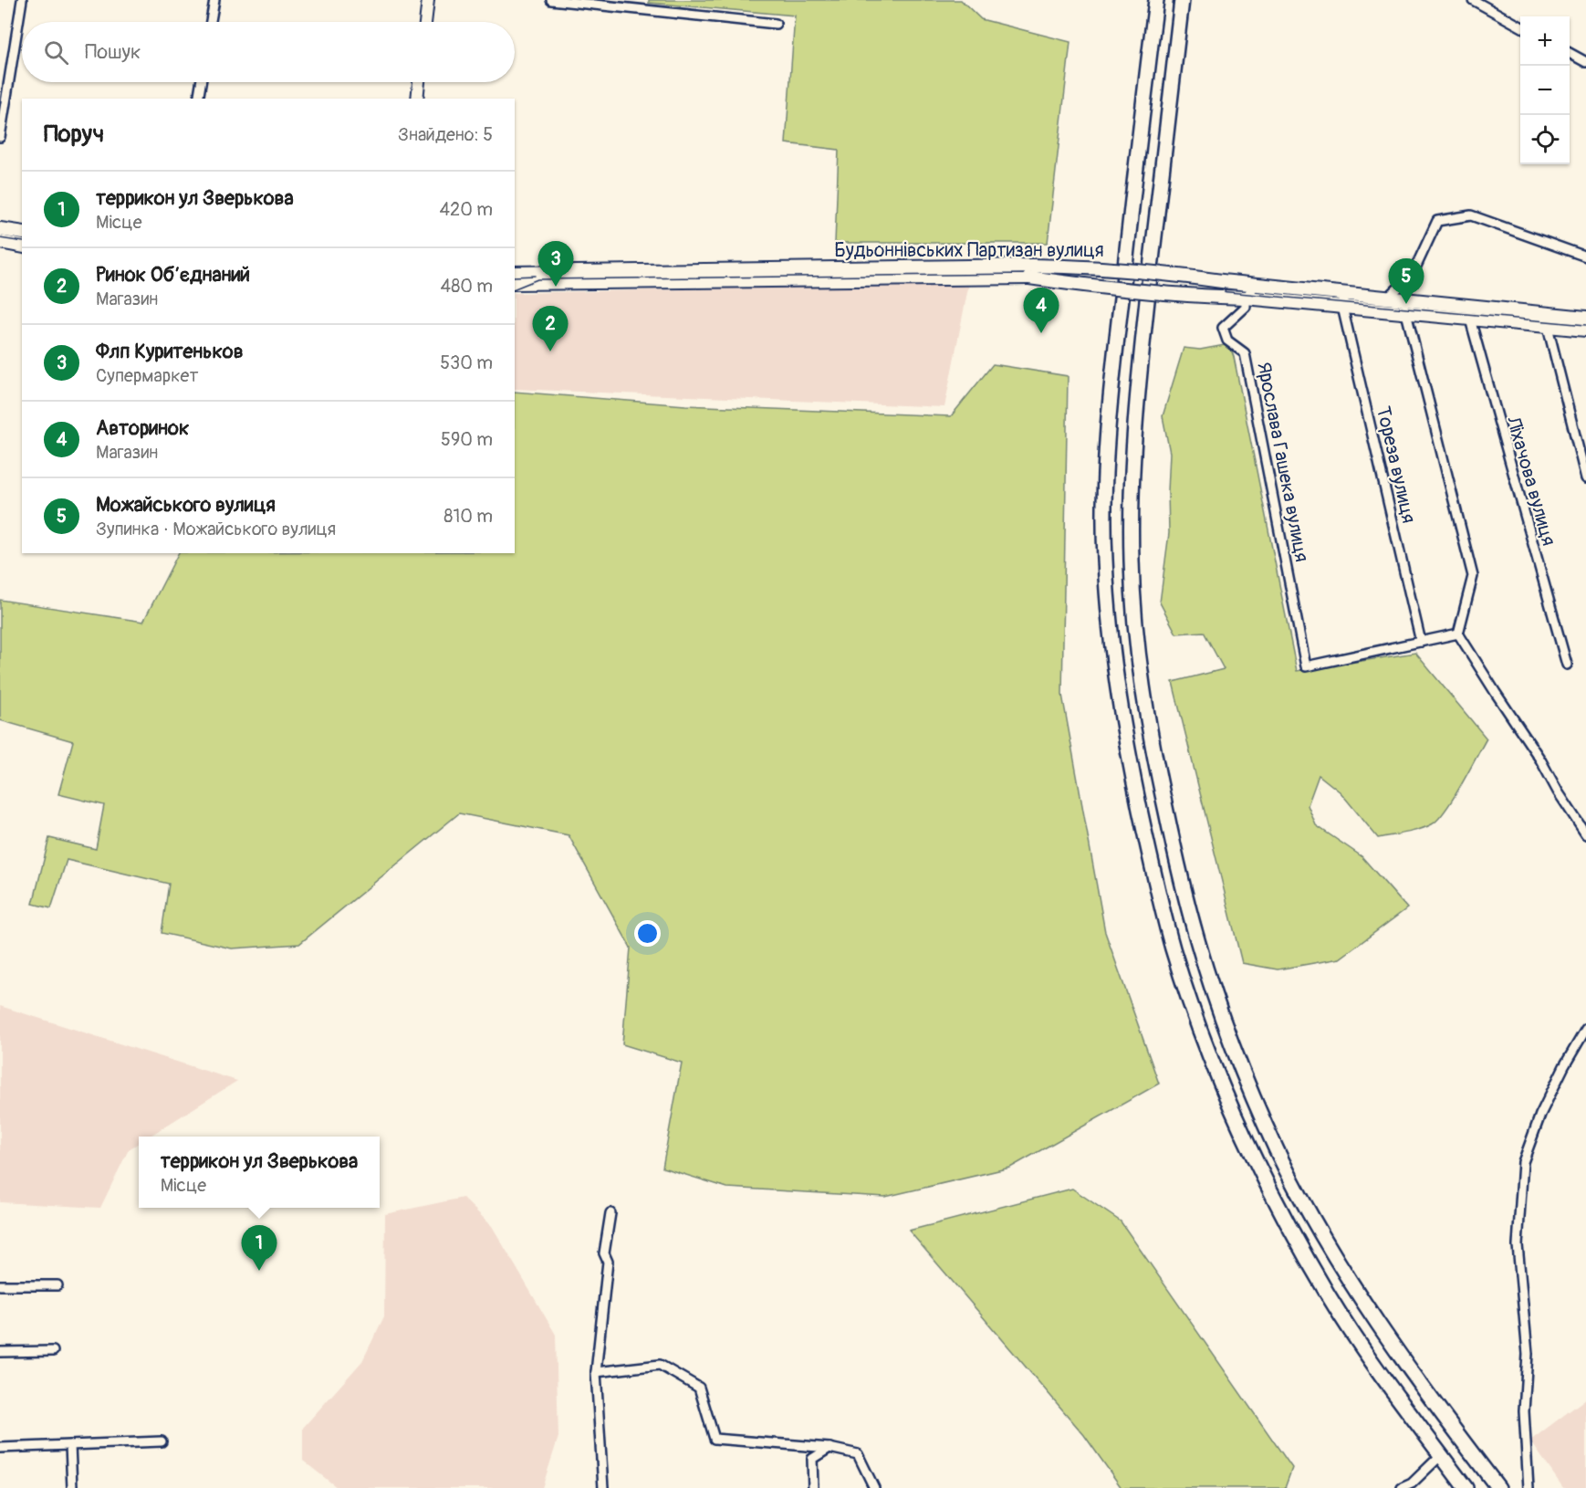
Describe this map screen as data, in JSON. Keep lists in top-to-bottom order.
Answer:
{
  "streets": {
    "main road": ["Будьоннівських Партизан вулиця"],
    "street": ["Ярослава Гашека вулиця", "Тореза вулиця", "Ліхачова вулиця"]
  },
  "crossings": [
    ["Будьоннівських Партизан вулиця", "Ярослава Гашека вулиця"],
    ["Будьоннівських Партизан вулиця", "Тореза вулиця"],
    ["Будьоннівських Партизан вулиця", "Ліхачова вулиця"],
    ["Ярослава Гашека вулиця", "Тореза вулиця"]
  ],
  "page": {
    "map_buttons": ["+", "−"],
    "search": "Пошук",
    "heading": ["Поруч", "Знайдено: 5"],
    "list": [
      {
        "mark": "1",
        "name": "террикон ул Зверькова",
        "note": "Місце",
        "value": "420 m"
      },
      {
        "mark": "2",
        "name": "Ринок Обʼєднаний",
        "note": "Магазин",
        "value": "480 m"
      },
      {
        "mark": "3",
        "name": "Флп Куритеньков",
        "note": "Супермаркет",
        "value": "530 m"
      },
      {
        "mark": "4",
        "name": "Авторинок",
        "note": "Магазин",
        "value": "590 m"
      },
      {
        "mark": "5",
        "name": "Можайського вулиця",
        "note": "Зупинка · Можайського вулиця",
        "value": "810 m"
      }
    ],
    "pins": [
      "3",
      "5",
      "4",
      "2",
      "1"
    ],
    "popup": ["террикон ул Зверькова", "Місце"]
  }
}
